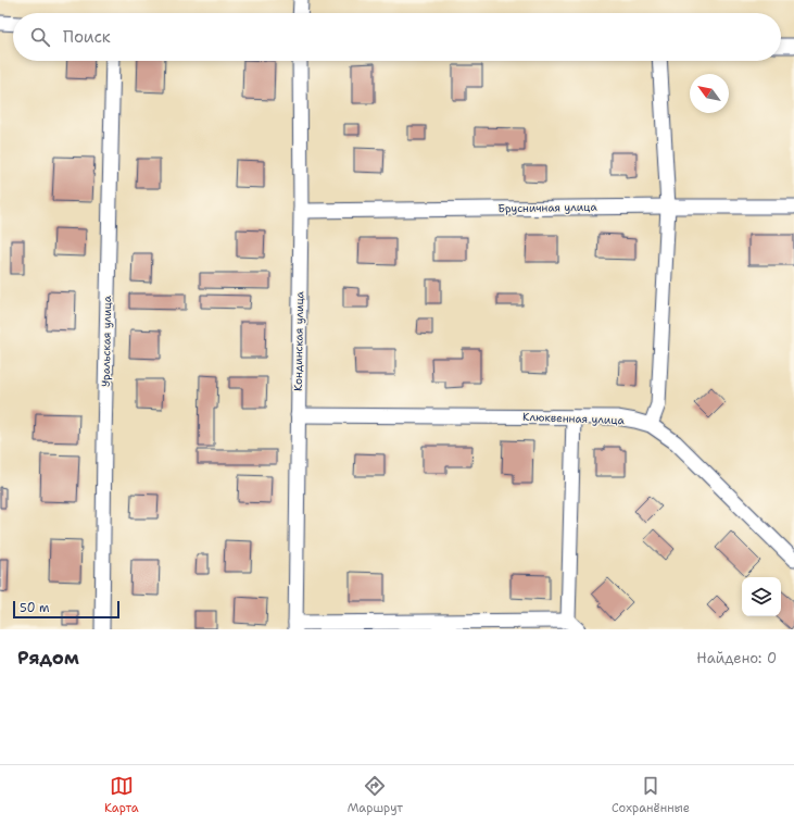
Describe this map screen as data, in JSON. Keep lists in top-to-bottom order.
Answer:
{
  "streets": {
    "street": [
      "Брусничная улица",
      "Уральская улица",
      "Кондинская улица",
      "Клюквенная улица"
    ]
  },
  "crossings": [
    ["Брусничная улица", "Кондинская улица"],
    ["Кондинская улица", "Клюквенная улица"]
  ],
  "scale_bar": "50 m",
  "north": "top left",
  "page": {
    "search": "Поиск",
    "scale": "50 m",
    "heading": ["Рядом", "Найдено: 0"],
    "nav": ["Карта", "Маршрут", "Сохранённые"]
  }
}
